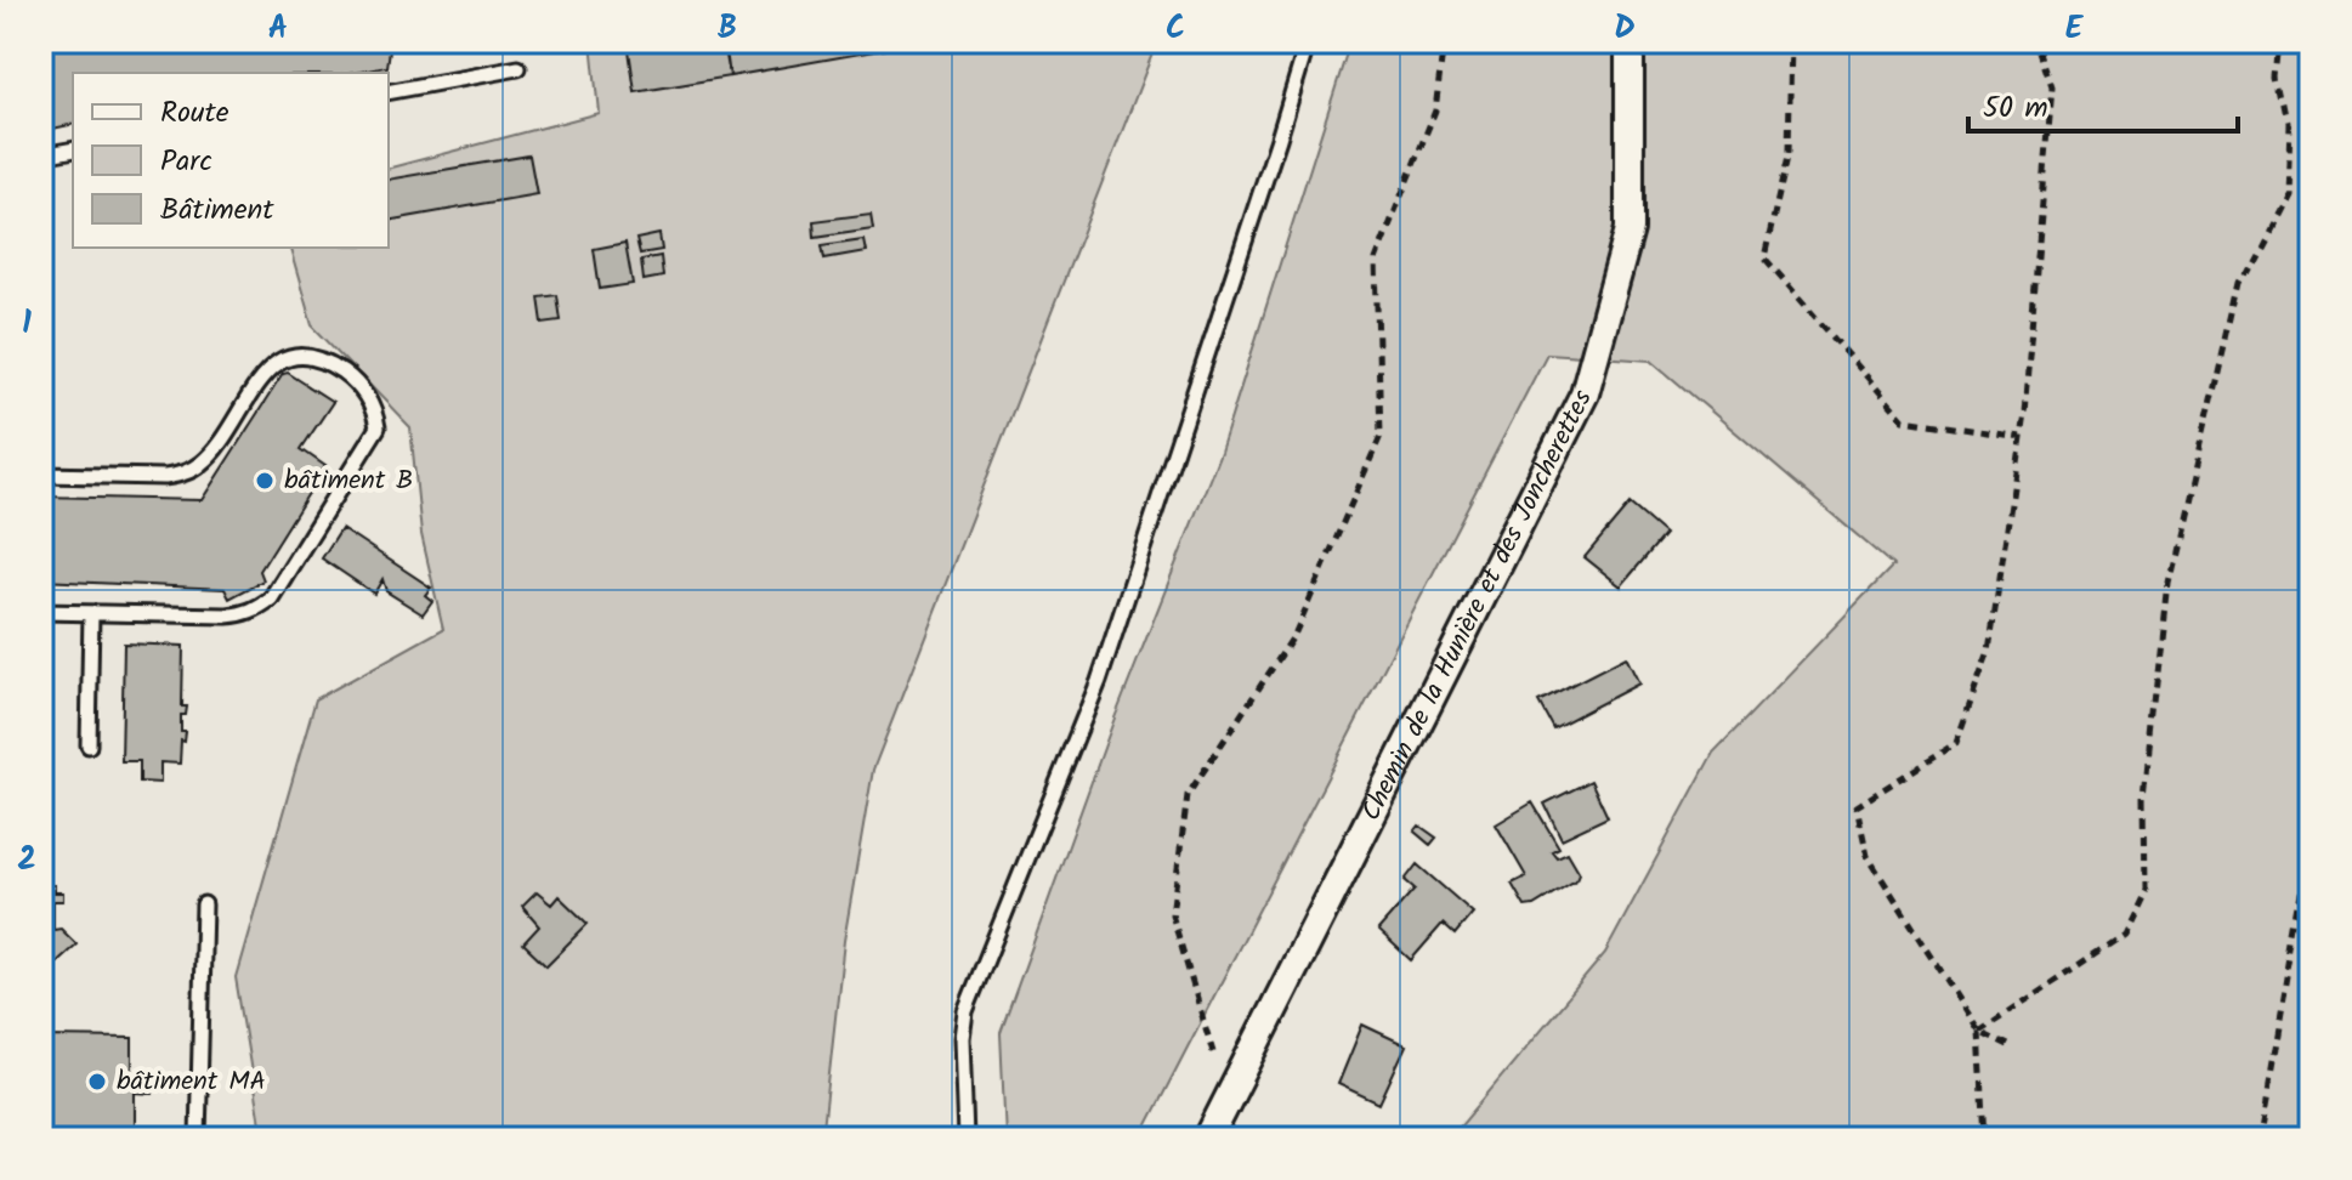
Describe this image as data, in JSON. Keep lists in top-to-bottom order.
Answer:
{
  "streets": {
    "street": ["Chemin de la Hunière et des Joncherettes"]
  },
  "places": ["bâtiment B", "bâtiment MA"],
  "legend": ["Route", "Parc", "Bâtiment"],
  "scale_bar": "50 m",
  "grid": {
    "columns": [
      "A",
      "B",
      "C",
      "D",
      "E"
    ],
    "rows": ["1", "2"]
  }
}
